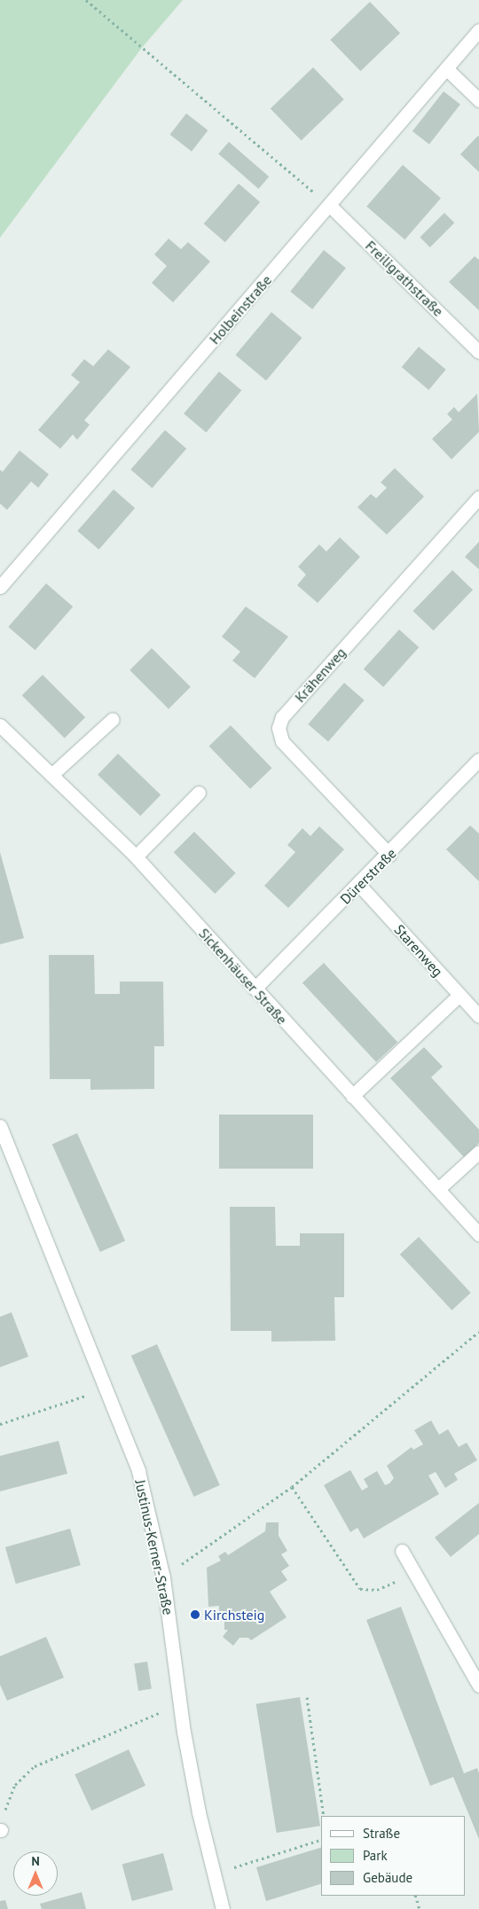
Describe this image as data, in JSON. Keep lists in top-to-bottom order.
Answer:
{
  "streets": {
    "street": [
      "Freiligrathstraße",
      "Holbeinstraße",
      "Krähenweg",
      "Dürerstraße",
      "Starenweg",
      "Sickenhäuser Straße",
      "Justinus-Kerner-Straße"
    ]
  },
  "crossings": [
    ["Freiligrathstraße", "Holbeinstraße"],
    ["Krähenweg", "Dürerstraße"],
    ["Dürerstraße", "Starenweg"],
    ["Dürerstraße", "Sickenhäuser Straße"]
  ],
  "places": ["Kirchsteig"],
  "legend": ["Straße", "Park", "Gebäude"],
  "north": "top"
}
